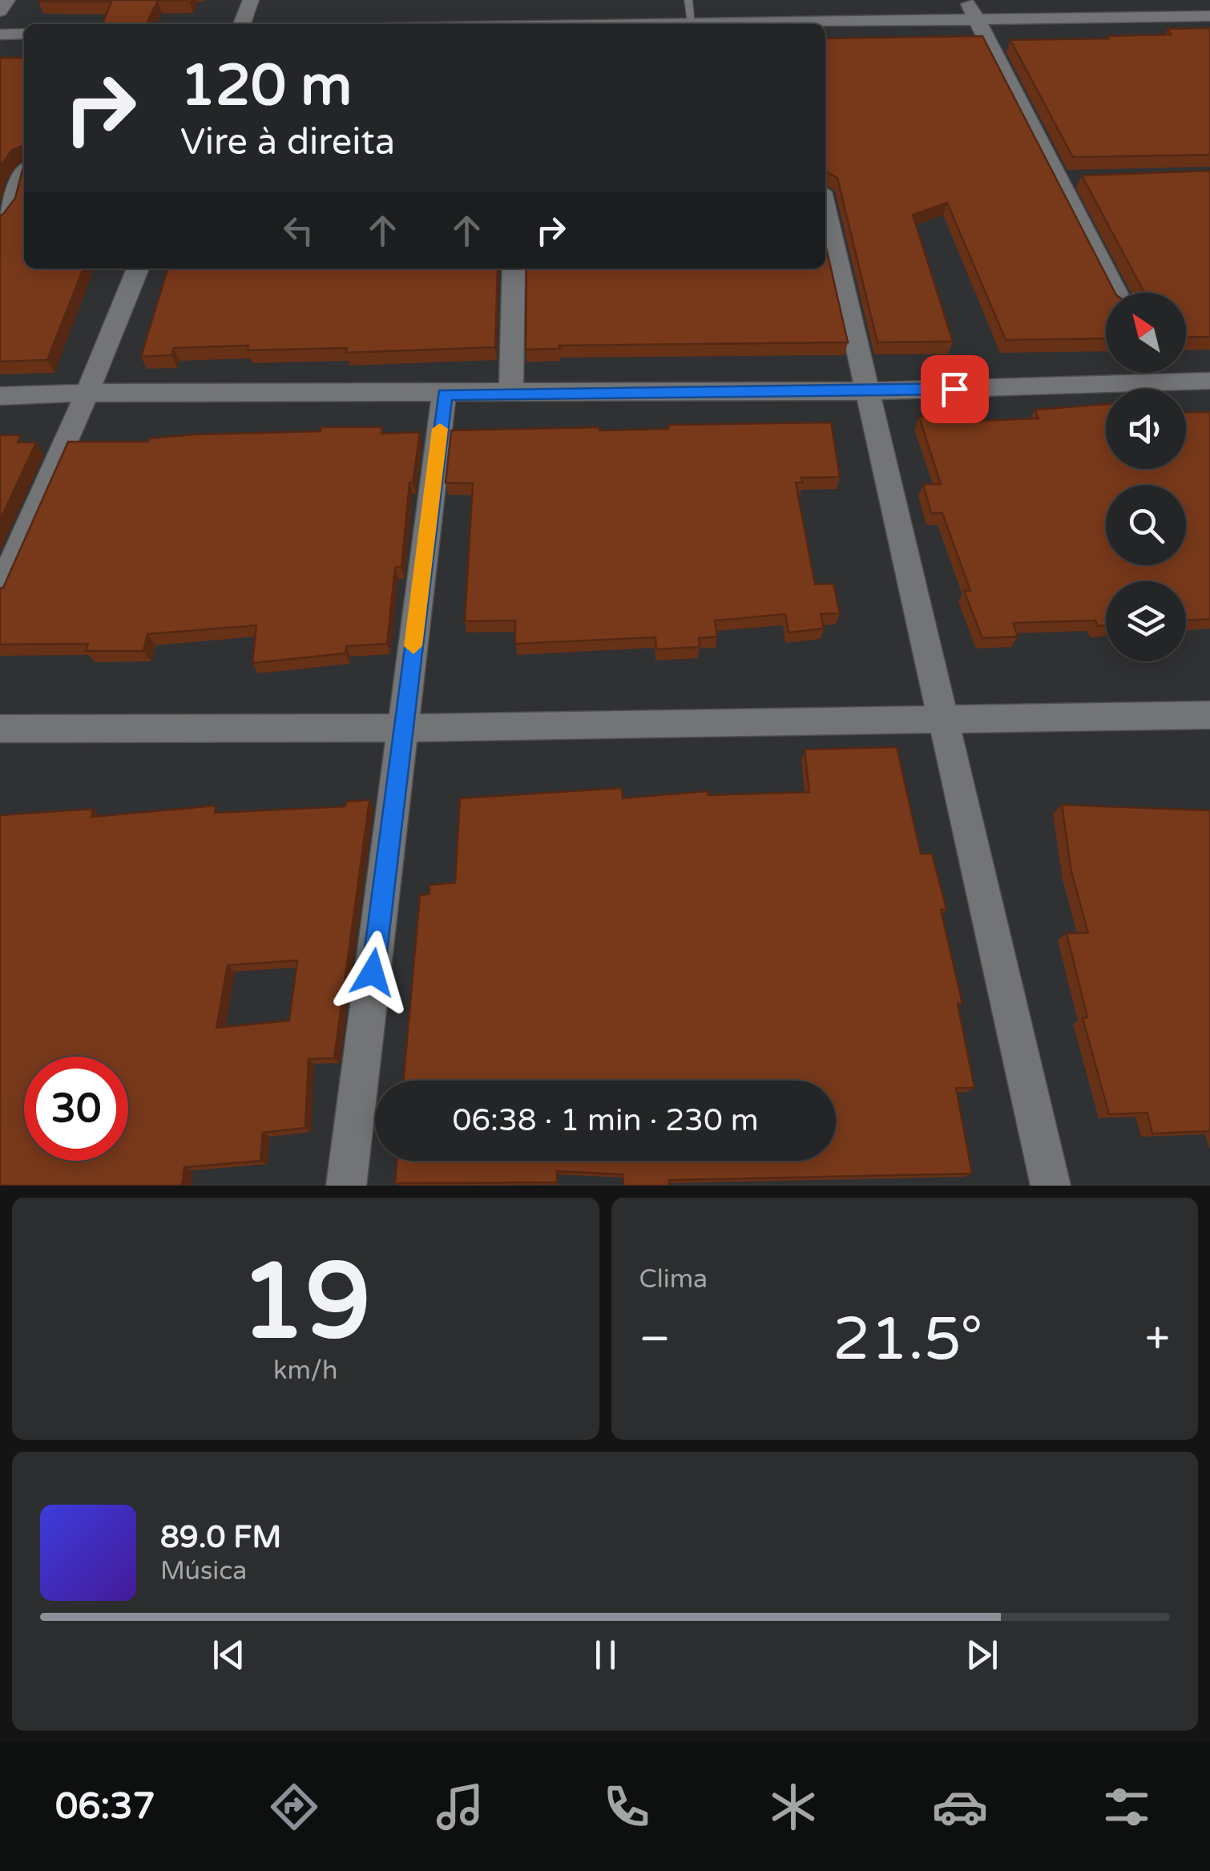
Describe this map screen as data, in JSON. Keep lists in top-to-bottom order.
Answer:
{
  "north": "top left",
  "page": {
    "turn": ["120 m", "Vire à direita"],
    "limit": "30",
    "trip": "06:38 · 1 min · 230 m",
    "tile": [
      ["19", "km/h"],
      "Clima"
    ],
    "heat": ["−", "21.5°", "+"],
    "song": ["89.0 FM", "Música"],
    "tabs": "06:37"
  }
}
